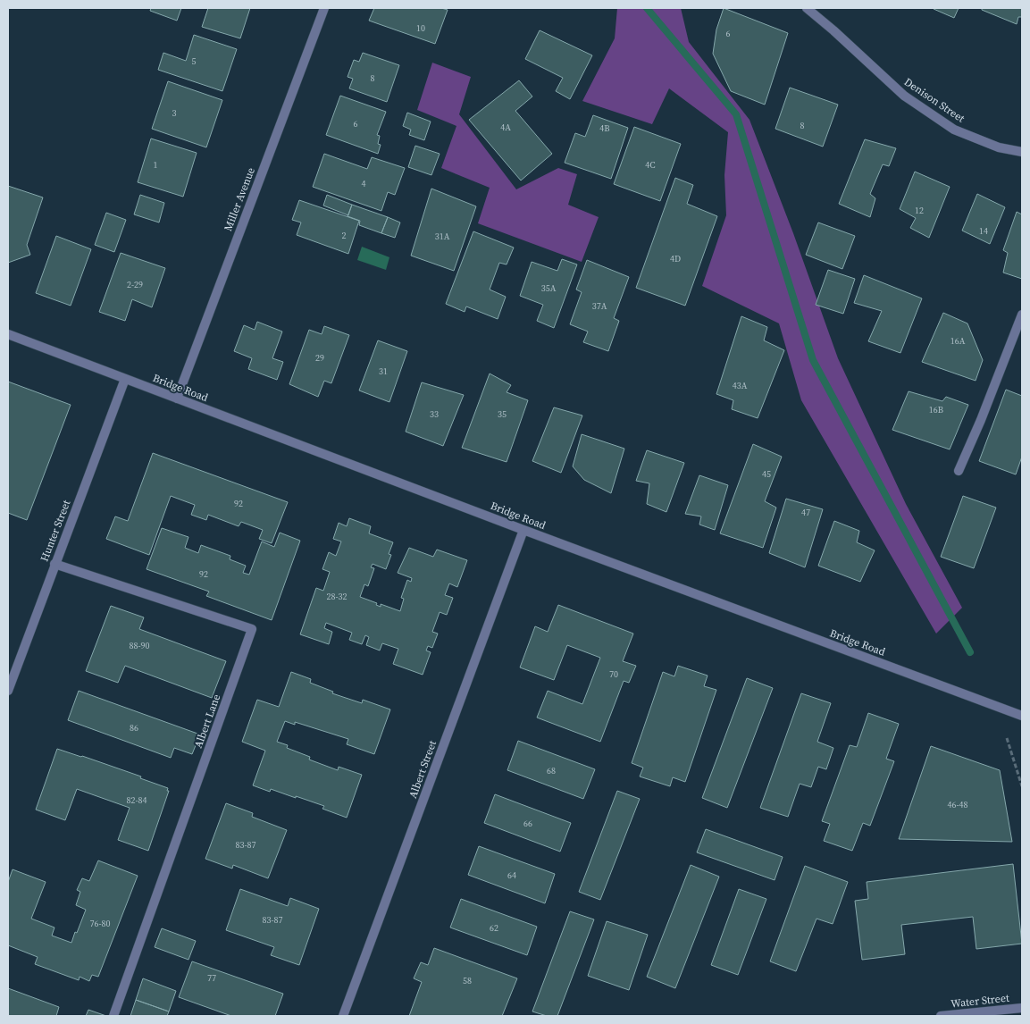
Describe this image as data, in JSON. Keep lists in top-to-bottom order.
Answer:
{
  "streets": {
    "street": [
      "Denison Street",
      "Miller Avenue",
      "Bridge Road",
      "Hunter Street",
      "Albert Lane",
      "Albert Street",
      "Water Street"
    ]
  },
  "crossings": [
    ["Miller Avenue", "Bridge Road"],
    ["Bridge Road", "Hunter Street"],
    ["Bridge Road", "Albert Street"],
    ["Hunter Street", "Albert Lane"]
  ],
  "house_numbers": [
    "10",
    "6",
    "5",
    "8",
    "3",
    "6",
    "8",
    "4A",
    "4B",
    "1",
    "4C",
    "4",
    "12",
    "14",
    "2",
    "31A",
    "4D",
    "2-29",
    "35A",
    "37A",
    "16A",
    "29",
    "31",
    "43A",
    "16B",
    "33",
    "35",
    "45",
    "92",
    "47",
    "92",
    "28-32",
    "88-90",
    "70",
    "86",
    "68",
    "82-84",
    "46-48",
    "66",
    "83-87",
    "64",
    "83-87",
    "76-80",
    "62",
    "77",
    "58"
  ]
}
